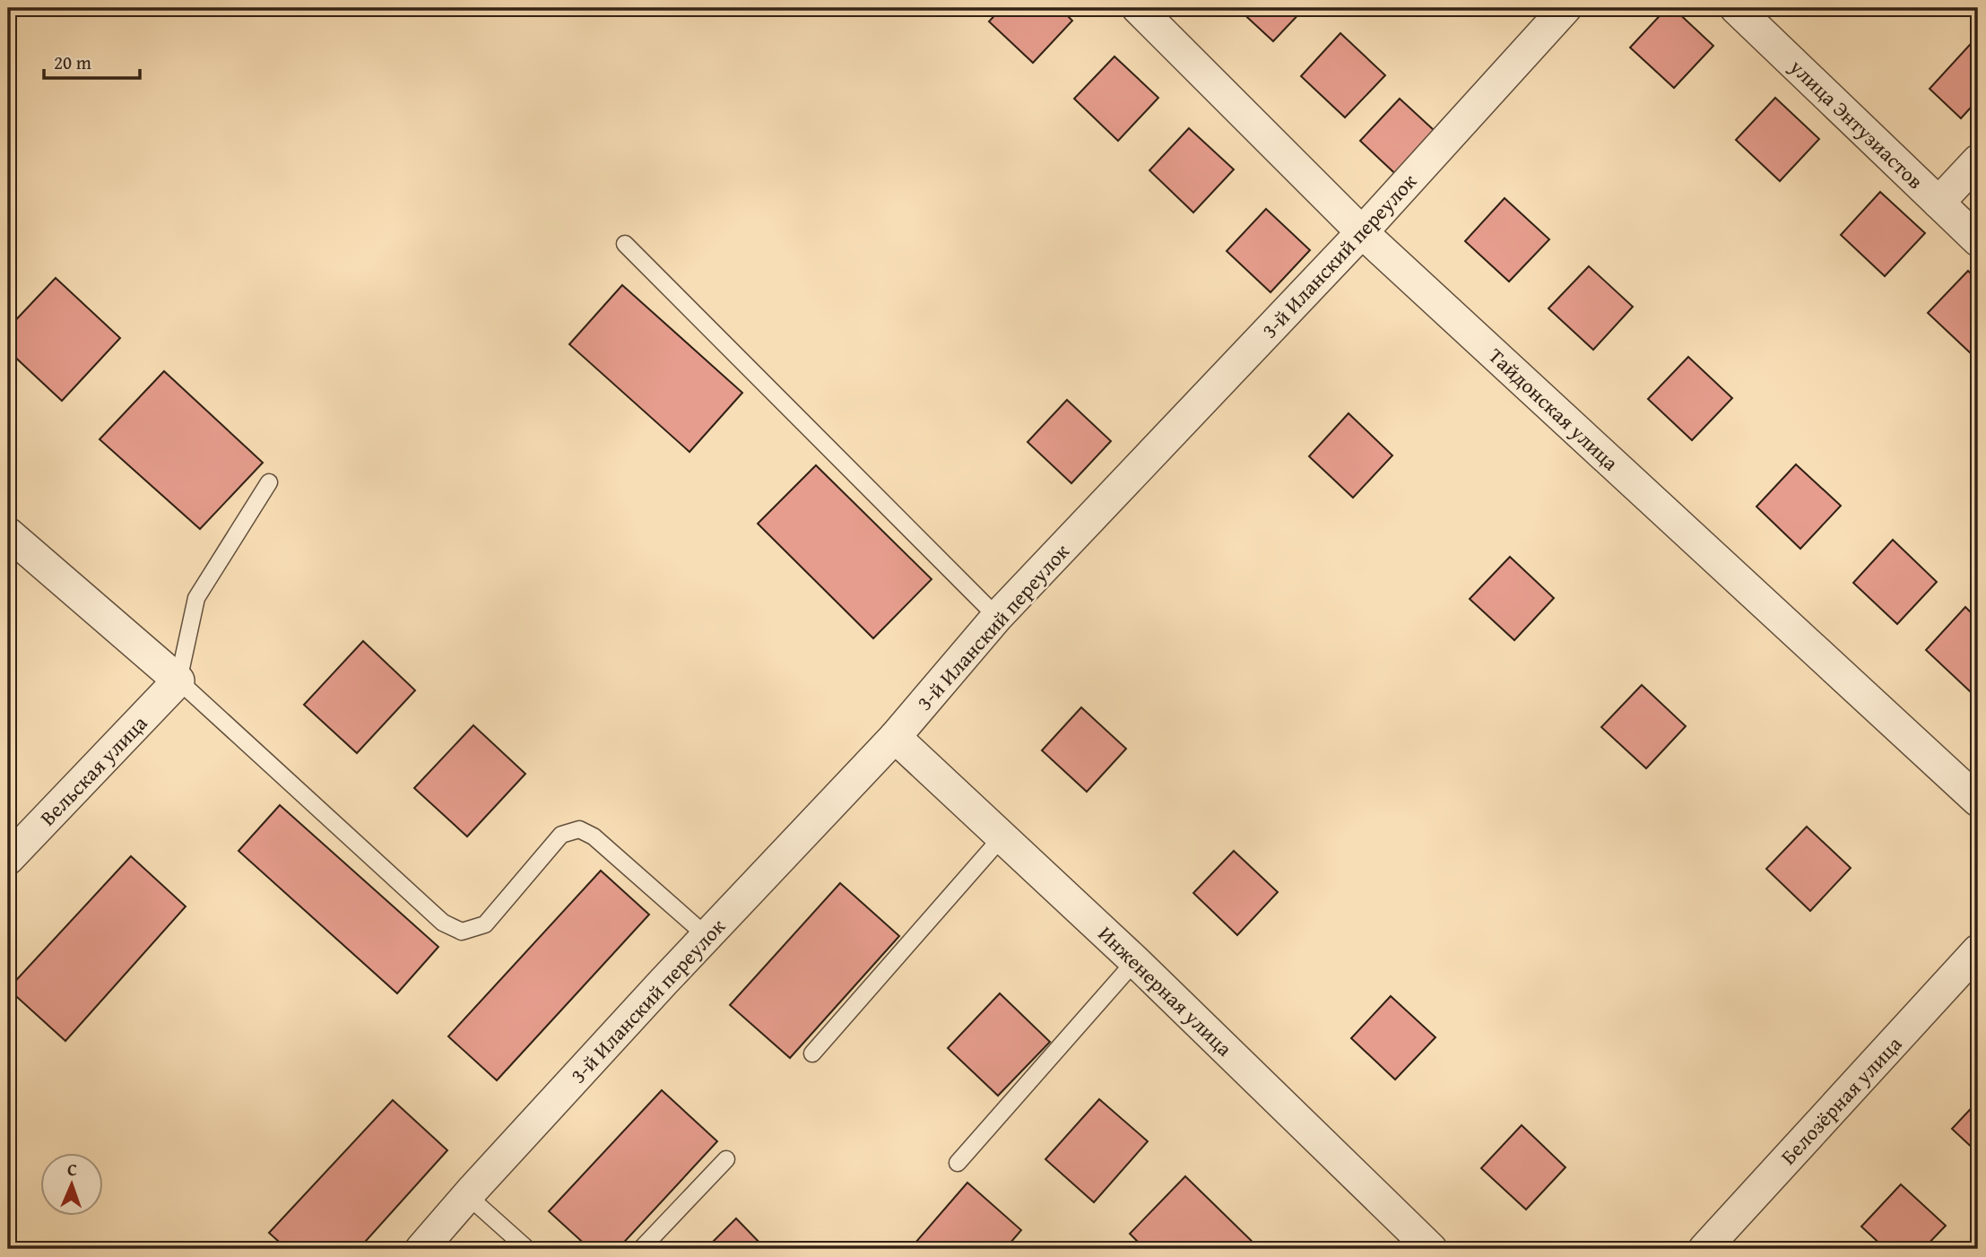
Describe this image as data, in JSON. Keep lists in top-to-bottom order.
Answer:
{
  "streets": {
    "street": [
      "улица Энтузиастов",
      "3-й Иланский переулок",
      "Тайдонская улица",
      "Вельская улица",
      "Инженерная улица",
      "Белозёрная улица"
    ]
  },
  "crossings": [
    ["3-й Иланский переулок", "Тайдонская улица"],
    ["3-й Иланский переулок", "Инженерная улица"]
  ],
  "scale_bar": "20 m",
  "north": "top"
}
